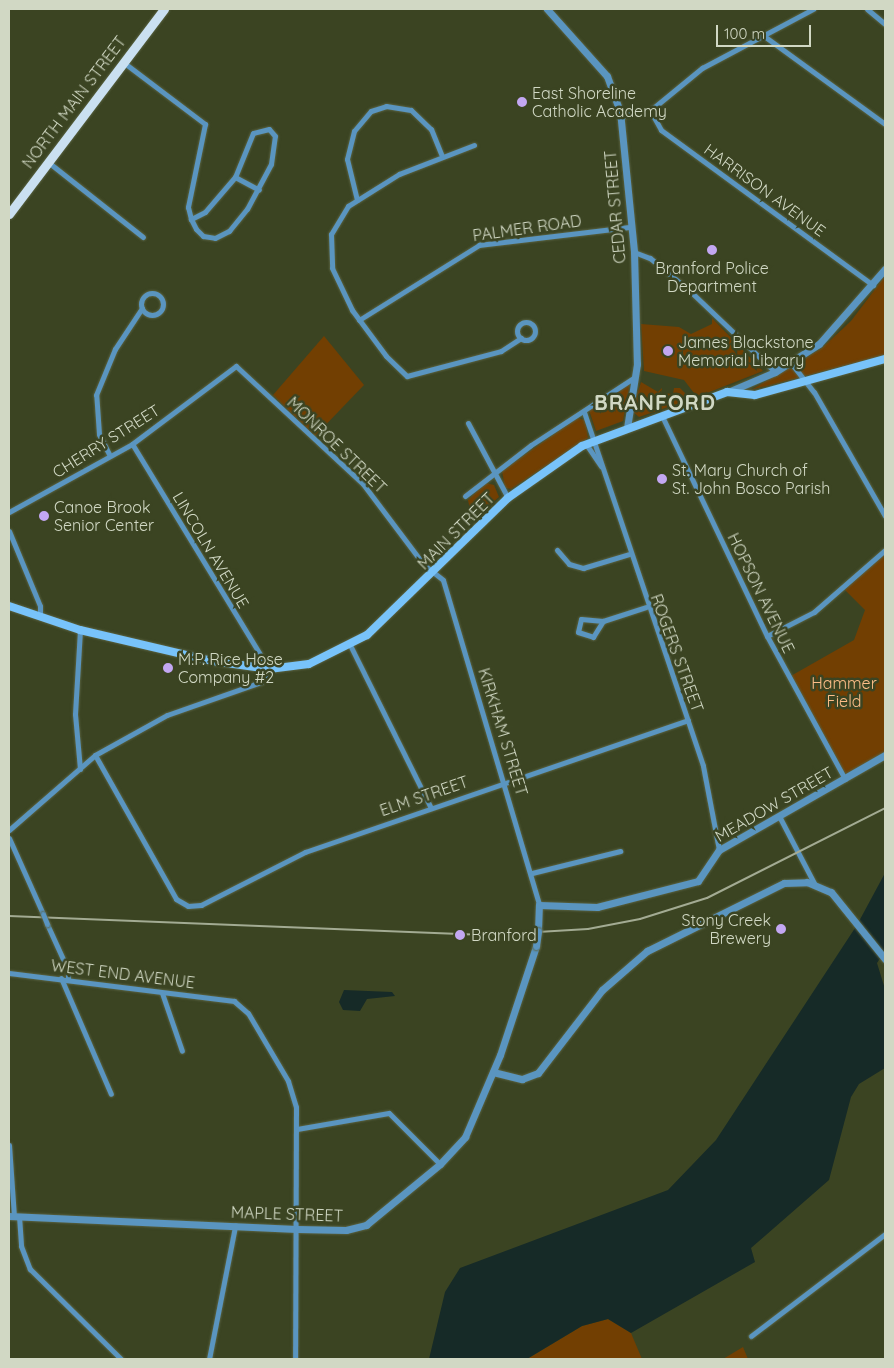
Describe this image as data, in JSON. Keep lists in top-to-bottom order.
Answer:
{
  "streets": {
    "main road": ["NORTH MAIN STREET", "MAIN STREET"],
    "street": [
      "HARRISON AVENUE",
      "CEDAR STREET",
      "PALMER ROAD",
      "CHERRY STREET",
      "MONROE STREET",
      "LINCOLN AVENUE",
      "HOPSON AVENUE",
      "ROGERS STREET",
      "KIRKHAM STREET",
      "ELM STREET",
      "MEADOW STREET",
      "WEST END AVENUE",
      "MAPLE STREET"
    ]
  },
  "crossings": [
    ["HARRISON AVENUE", "MAIN STREET"],
    ["CEDAR STREET", "PALMER ROAD"],
    ["CEDAR STREET", "MAIN STREET"],
    ["CHERRY STREET", "MONROE STREET"],
    ["CHERRY STREET", "LINCOLN AVENUE"],
    ["MONROE STREET", "MAIN STREET"],
    ["MONROE STREET", "KIRKHAM STREET"],
    ["MAIN STREET", "LINCOLN AVENUE"],
    ["MAIN STREET", "HOPSON AVENUE"],
    ["MAIN STREET", "ROGERS STREET"],
    ["MAIN STREET", "KIRKHAM STREET"],
    ["HOPSON AVENUE", "MEADOW STREET"],
    ["ROGERS STREET", "ELM STREET"],
    ["ROGERS STREET", "MEADOW STREET"],
    ["KIRKHAM STREET", "ELM STREET"],
    ["KIRKHAM STREET", "MEADOW STREET"],
    ["KIRKHAM STREET", "MAPLE STREET"],
    ["MEADOW STREET", "MAPLE STREET"]
  ],
  "districts": ["BRANFORD"],
  "parks": ["Hammer Field"],
  "places": [
    "East Shoreline Catholic Academy",
    "Branford Police Department",
    "James Blackstone Memorial Library",
    "St. Mary Church of St. John Bosco Parish",
    "Canoe Brook Senior Center",
    "M.P. Rice Hose Company #2",
    "Stony Creek Brewery",
    "Branford"
  ],
  "scale_bar": "100 m"
}
